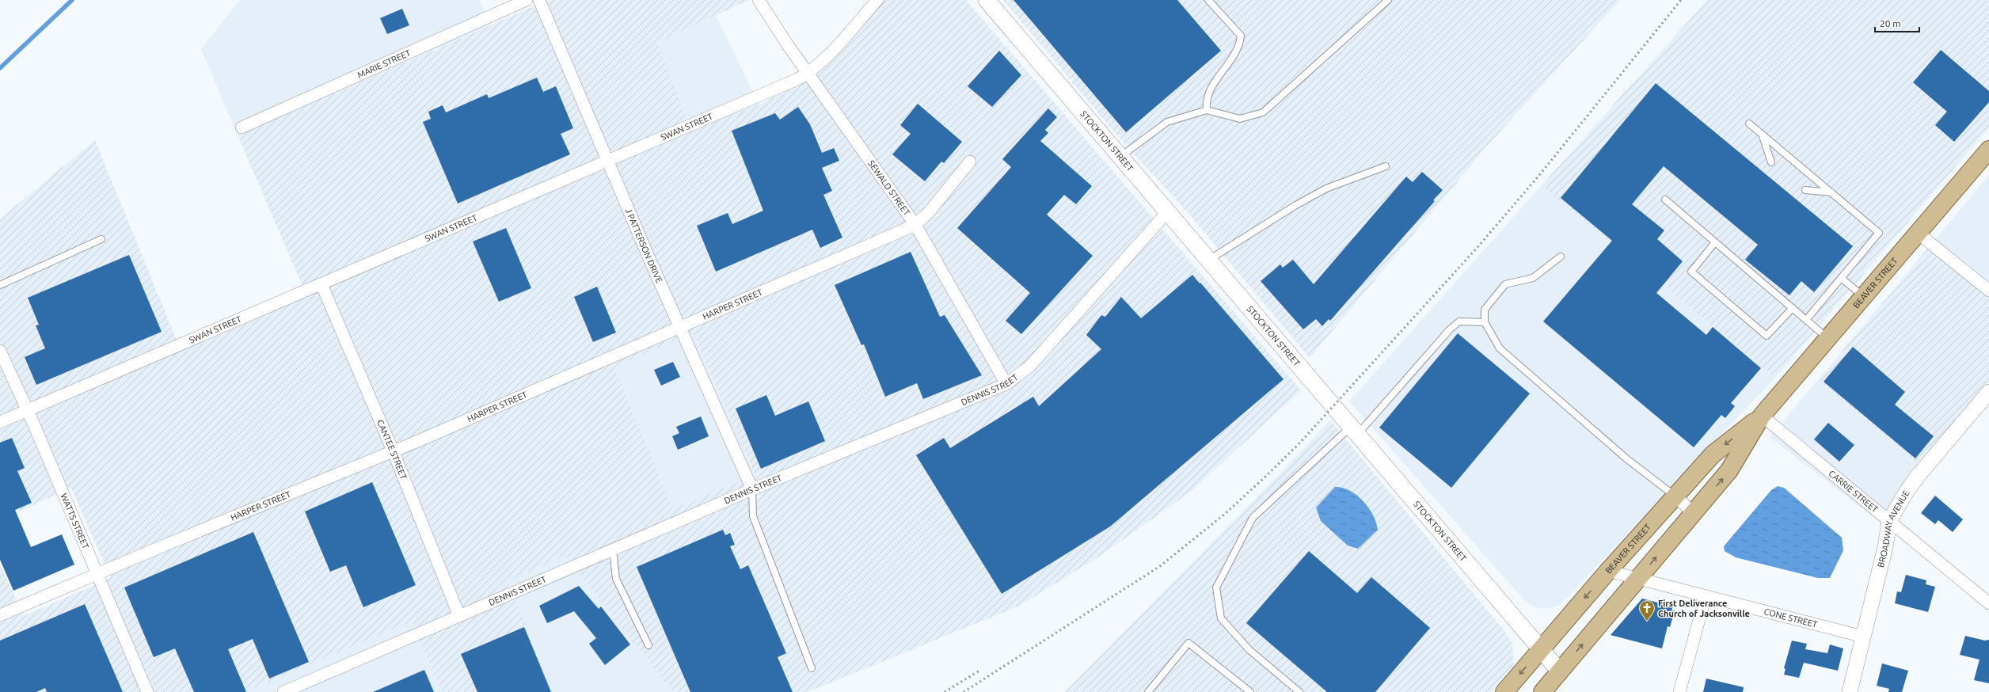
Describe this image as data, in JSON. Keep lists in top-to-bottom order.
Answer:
{
  "streets": {
    "main road": ["STOCKTON STREET", "BEAVER STREET"],
    "street": [
      "MARIE STREET",
      "SWAN STREET",
      "SEWALD STREET",
      "J PATTERSON DRIVE",
      "HARPER STREET",
      "DENNIS STREET",
      "CANTEE STREET",
      "CARRIE STREET",
      "WATTS STREET",
      "BROADWAY AVENUE",
      "CONE STREET"
    ]
  },
  "crossings": [
    ["SWAN STREET", "SEWALD STREET"],
    ["SWAN STREET", "J PATTERSON DRIVE"],
    ["SWAN STREET", "CANTEE STREET"],
    ["SWAN STREET", "WATTS STREET"],
    ["STOCKTON STREET", "BEAVER STREET"],
    ["STOCKTON STREET", "DENNIS STREET"],
    ["SEWALD STREET", "HARPER STREET"],
    ["SEWALD STREET", "DENNIS STREET"],
    ["J PATTERSON DRIVE", "HARPER STREET"],
    ["J PATTERSON DRIVE", "DENNIS STREET"],
    ["BEAVER STREET", "CARRIE STREET"],
    ["BEAVER STREET", "CONE STREET"],
    ["HARPER STREET", "CANTEE STREET"],
    ["HARPER STREET", "WATTS STREET"],
    ["DENNIS STREET", "CANTEE STREET"],
    ["CARRIE STREET", "BROADWAY AVENUE"],
    ["BROADWAY AVENUE", "CONE STREET"]
  ],
  "places": {
    "church": ["First Deliverance Church of Jacksonville"]
  },
  "scale_bar": "20 m"
}
